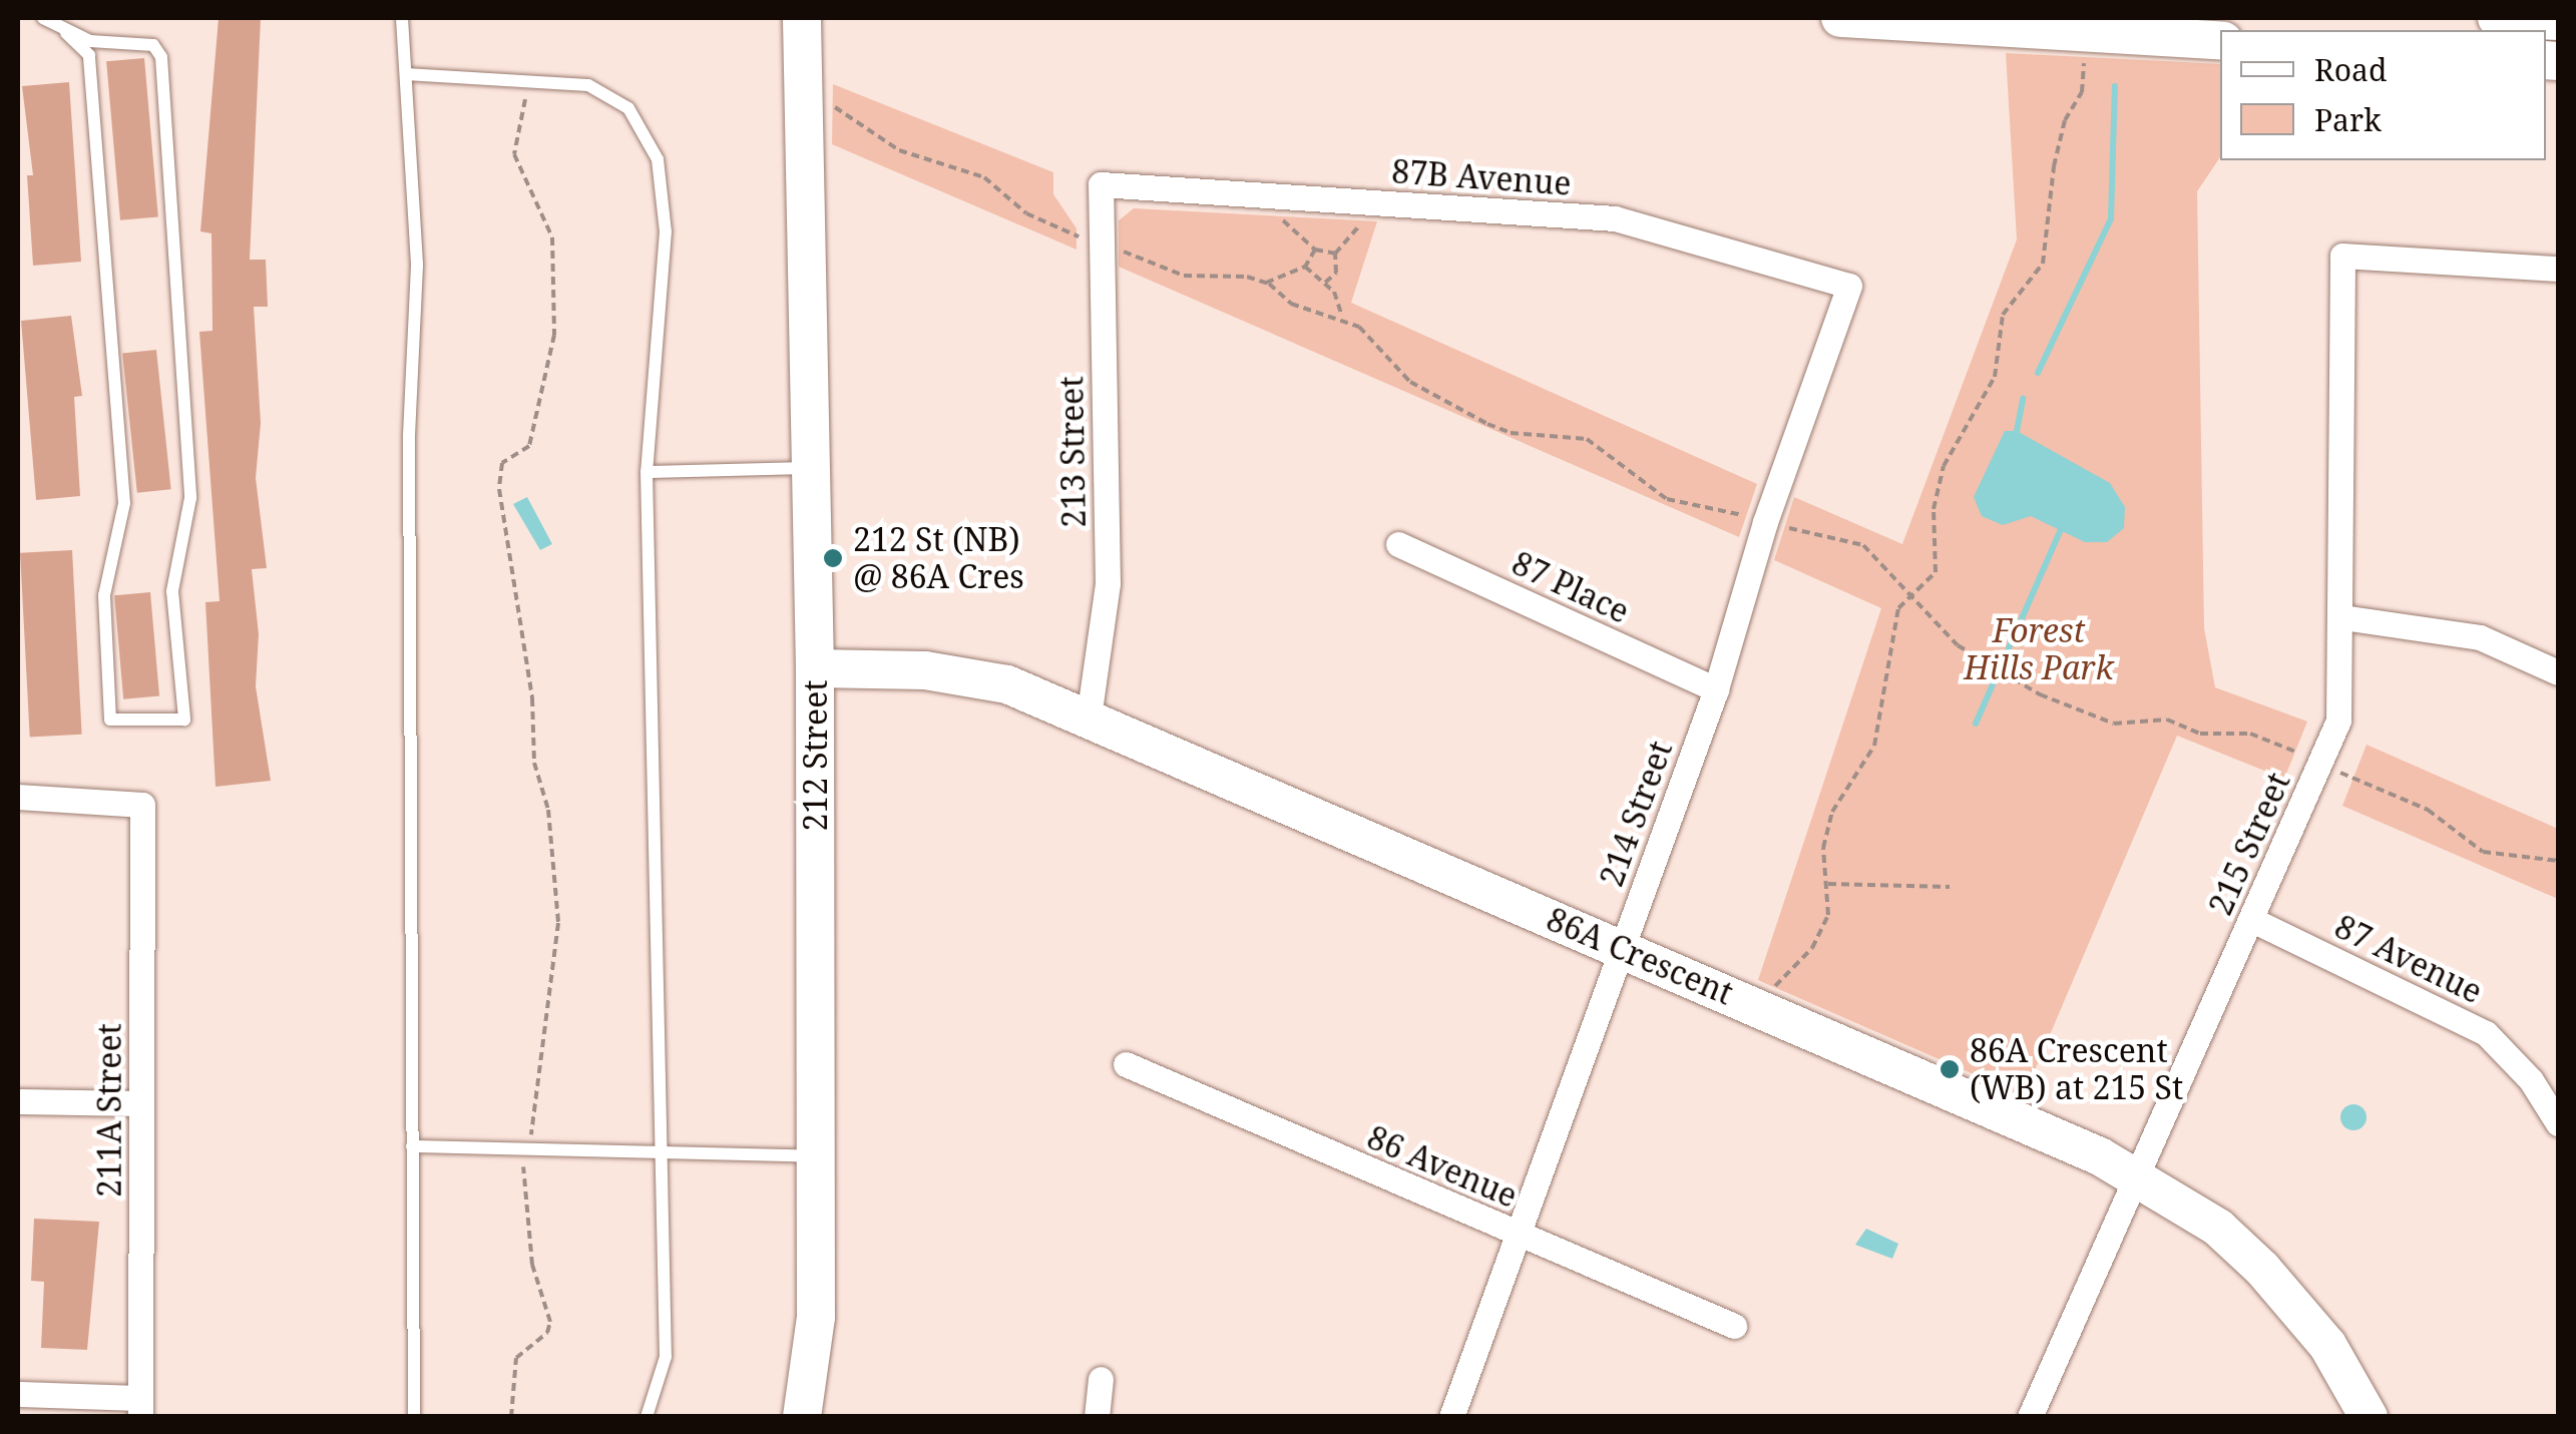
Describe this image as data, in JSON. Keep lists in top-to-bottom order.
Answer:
{
  "streets": {
    "street": [
      "87B Avenue",
      "213 Street",
      "87 Place",
      "212 Street",
      "214 Street",
      "215 Street",
      "86A Crescent",
      "87 Avenue",
      "211A Street",
      "86 Avenue"
    ]
  },
  "crossings": [
    ["87B Avenue", "213 Street"],
    ["87B Avenue", "214 Street"],
    ["213 Street", "86A Crescent"],
    ["87 Place", "214 Street"],
    ["212 Street", "86A Crescent"],
    ["214 Street", "86A Crescent"],
    ["214 Street", "86 Avenue"],
    ["215 Street", "86A Crescent"],
    ["215 Street", "87 Avenue"]
  ],
  "parks": ["Forest Hills Park"],
  "places": ["212 St (NB) @ 86A Cres", "86A Crescent (WB) at 215 St"],
  "legend": ["Road", "Park"]
}
